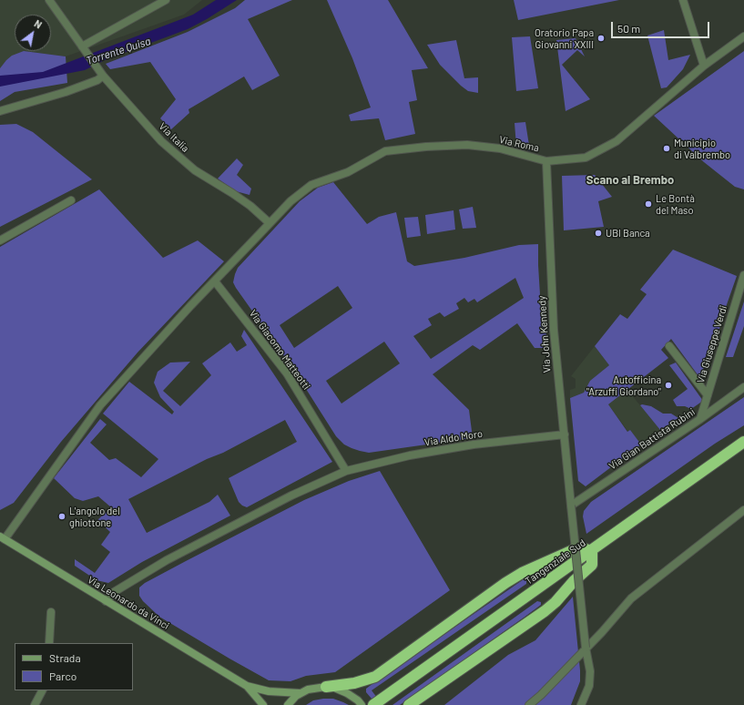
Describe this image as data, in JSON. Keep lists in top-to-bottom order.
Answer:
{
  "streets": {
    "highway": ["Tangenziale Sud"],
    "street": [
      "Via Italia",
      "Via Roma",
      "Via John Kennedy",
      "Via Giuseppe Verdi",
      "Via Giacomo Matteotti",
      "Via Aldo Moro",
      "Via Gian Battista Rubini",
      "Via Leonardo da Vinci"
    ]
  },
  "crossings": [
    ["Via Italia", "Via Roma"],
    ["Via Roma", "Via John Kennedy"],
    ["Via Roma", "Via Giacomo Matteotti"],
    ["Via Roma", "Via Leonardo da Vinci"],
    ["Via John Kennedy", "Via Aldo Moro"],
    ["Via John Kennedy", "Via Gian Battista Rubini"],
    ["Via Giuseppe Verdi", "Via Gian Battista Rubini"],
    ["Via Giacomo Matteotti", "Via Aldo Moro"],
    ["Via Aldo Moro", "Via Leonardo da Vinci"]
  ],
  "districts": ["Scano al Brembo"],
  "water": ["Torrente Quisa"],
  "places": [
    "Oratorio Papa Giovanni XXIII",
    "Municipio di Valbrembo",
    "Le Bontà del Maso",
    "UBI Banca",
    "Autofficina \"Arzuffi Giordano\"",
    "L'angolo del ghiottone"
  ],
  "legend": ["Strada", "Parco"],
  "scale_bar": "50 m",
  "north": "top right"
}
